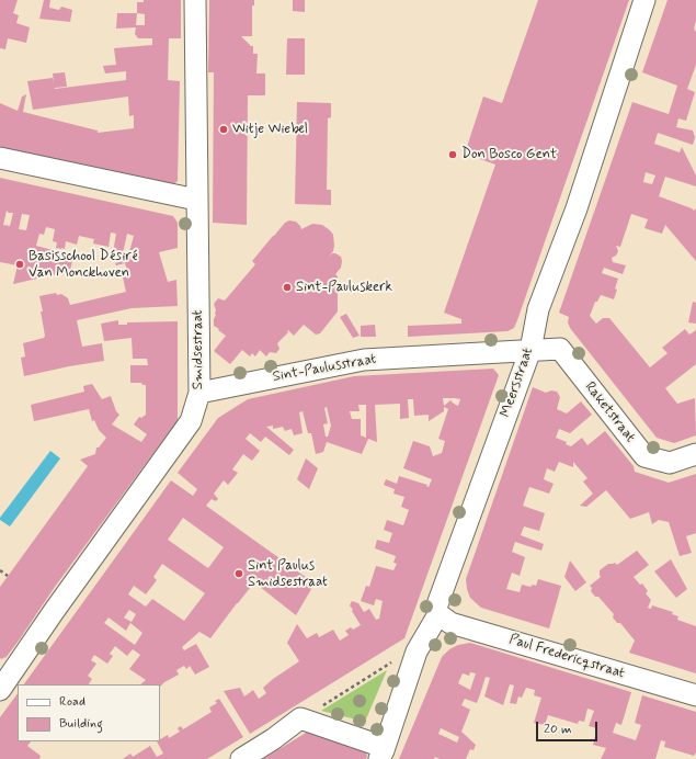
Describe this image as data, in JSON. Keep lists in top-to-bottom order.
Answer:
{
  "streets": {
    "street": [
      "Smidsestraat",
      "Sint-Paulusstraat",
      "Meersstraat",
      "Raketstraat",
      "Paul Fredericqstraat"
    ]
  },
  "crossings": [
    ["Smidsestraat", "Sint-Paulusstraat"],
    ["Sint-Paulusstraat", "Meersstraat"],
    ["Sint-Paulusstraat", "Raketstraat"],
    ["Meersstraat", "Raketstraat"],
    ["Meersstraat", "Paul Fredericqstraat"]
  ],
  "places": [
    "Witje Wiebel",
    "Don Bosco Gent",
    "Basisschool Désiré Van Monckhoven",
    "Sint-Pauluskerk",
    "Sint Paulus Smidsestraat"
  ],
  "legend": ["Road", "Building"],
  "scale_bar": "20 m"
}
